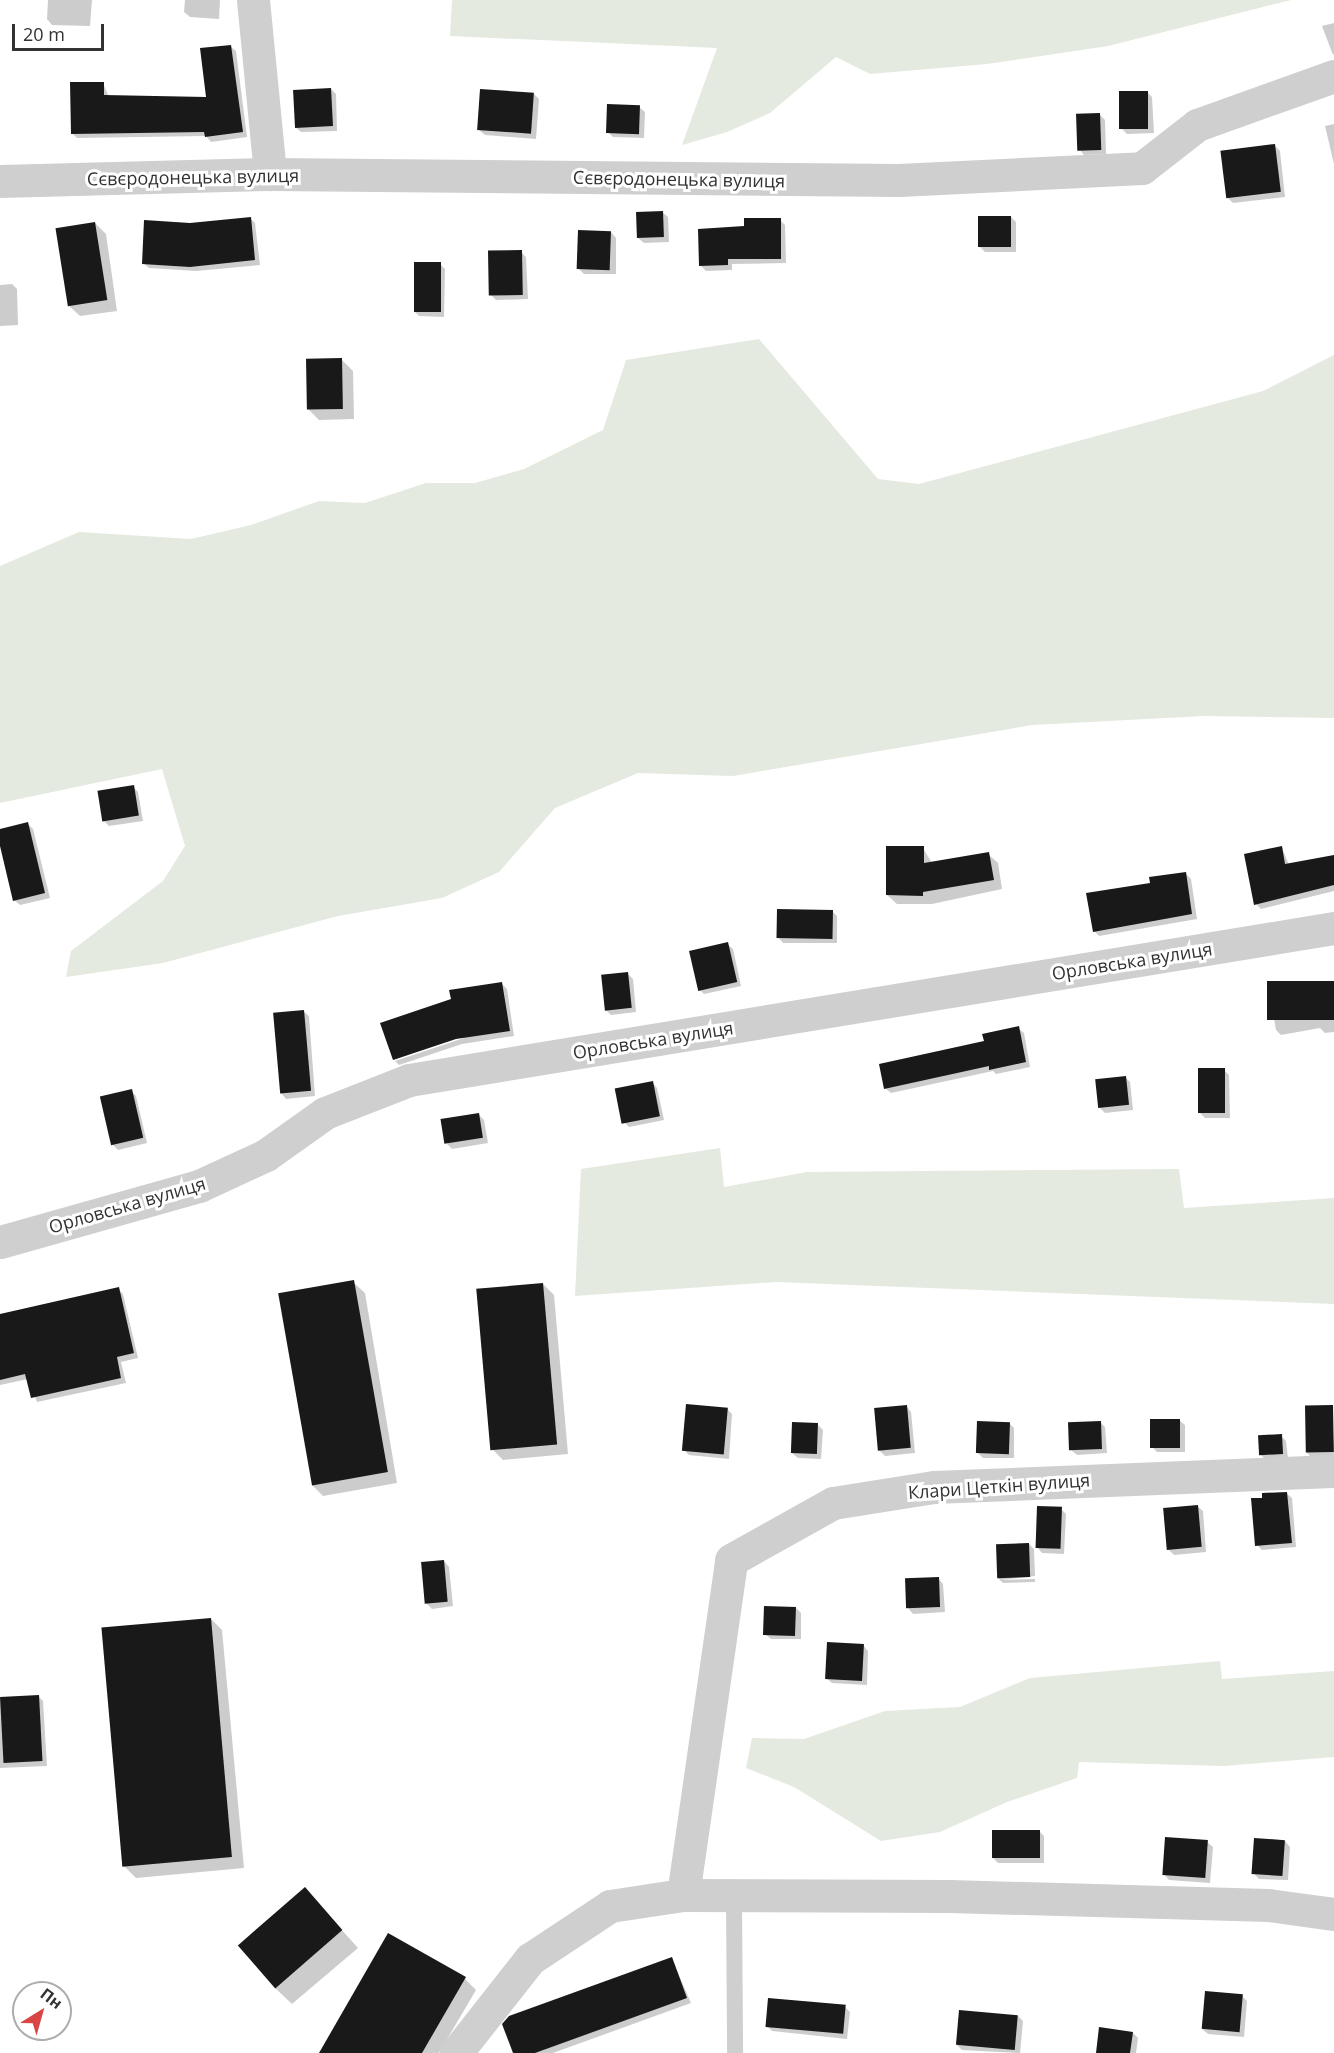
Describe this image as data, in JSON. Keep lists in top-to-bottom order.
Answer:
{
  "streets": {
    "street": ["Сєвєродонецька вулиця", "Орловська вулиця", "Клари Цеткін вулиця"]
  },
  "scale_bar": "20 m",
  "north": "top right"
}
